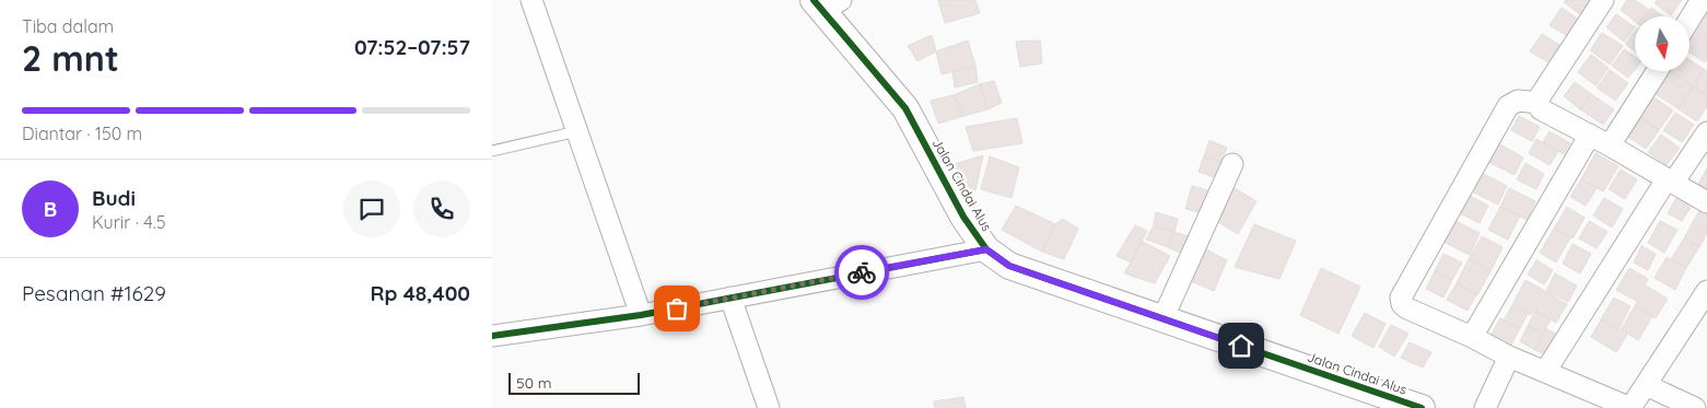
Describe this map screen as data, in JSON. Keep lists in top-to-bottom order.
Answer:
{
  "streets": {
    "street": ["Jalan Cindai Alus"]
  },
  "scale_bar": "50 m",
  "north": "bottom",
  "page": {
    "heading": ["2 mnt", "Tiba dalam", "07:52–07:57"],
    "panel": [
      "Budi",
      "Kurir · 4.5",
      "Pesanan #1629",
      "Rp 48,400"
    ],
    "bar": "Diantar · 150 m",
    "round": "B",
    "scale": "50 m"
  }
}
